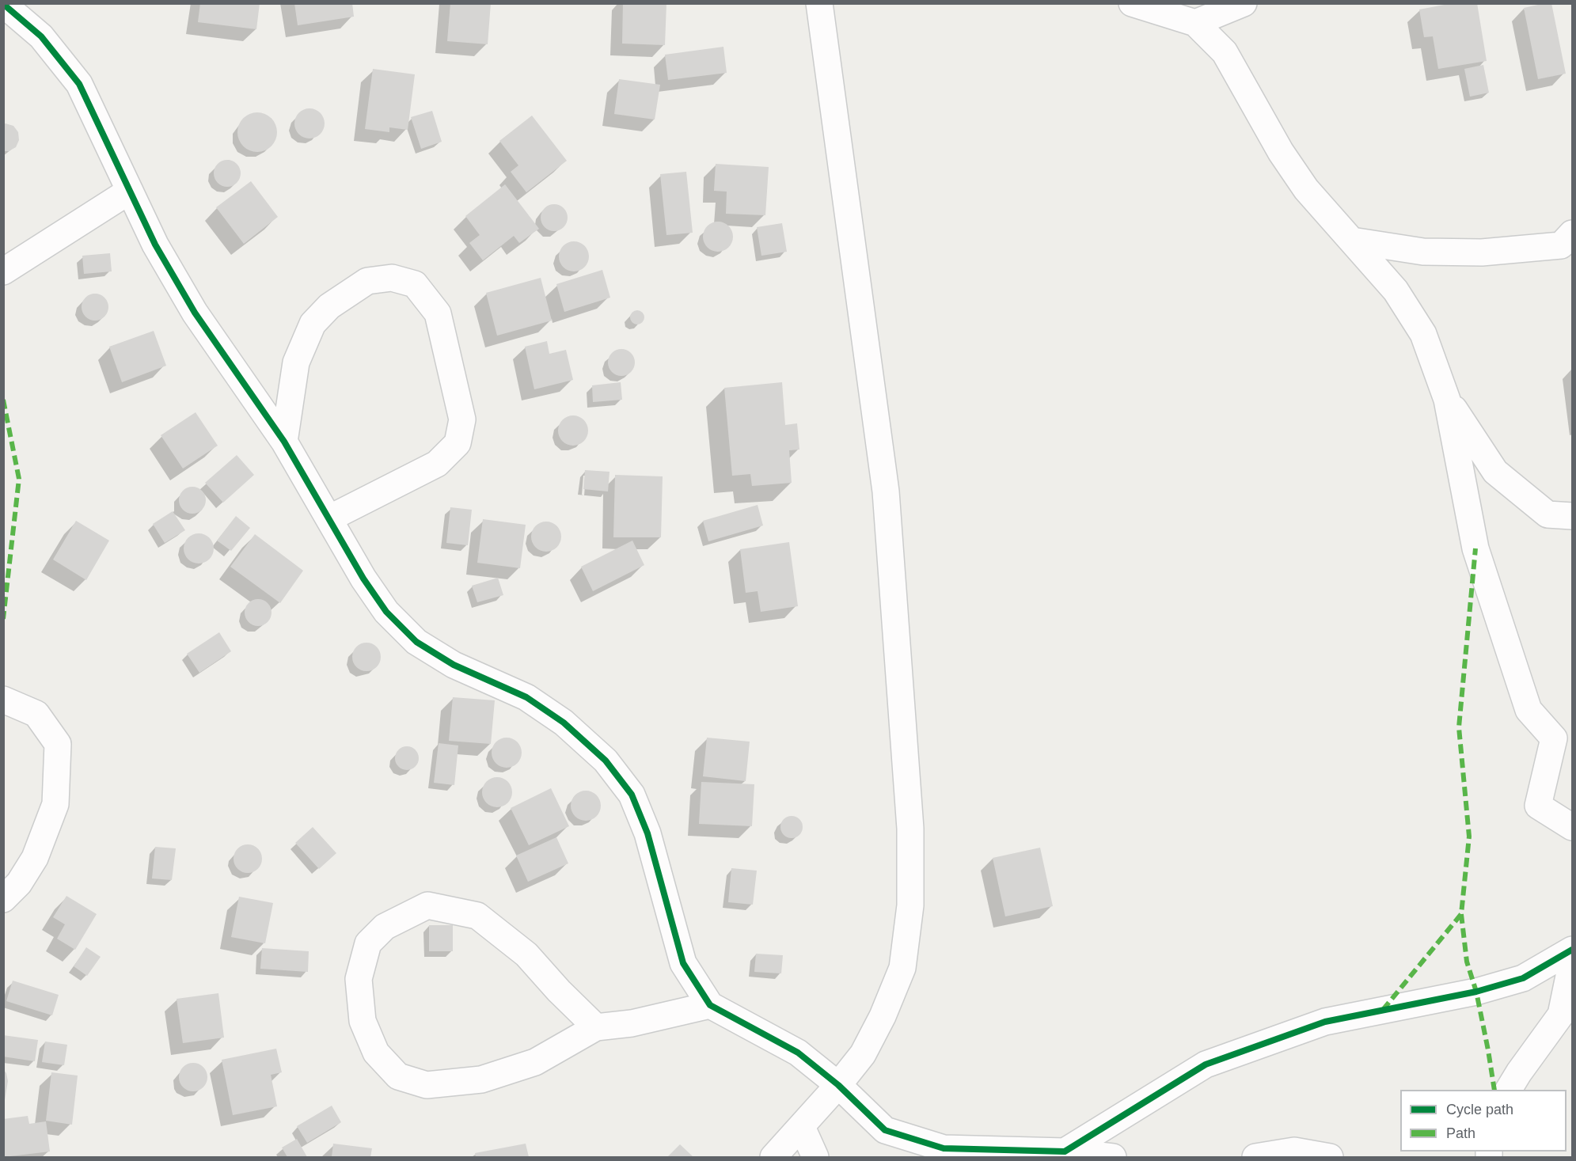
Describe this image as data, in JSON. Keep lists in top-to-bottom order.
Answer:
{
  "legend": ["Cycle path", "Path"]
}
